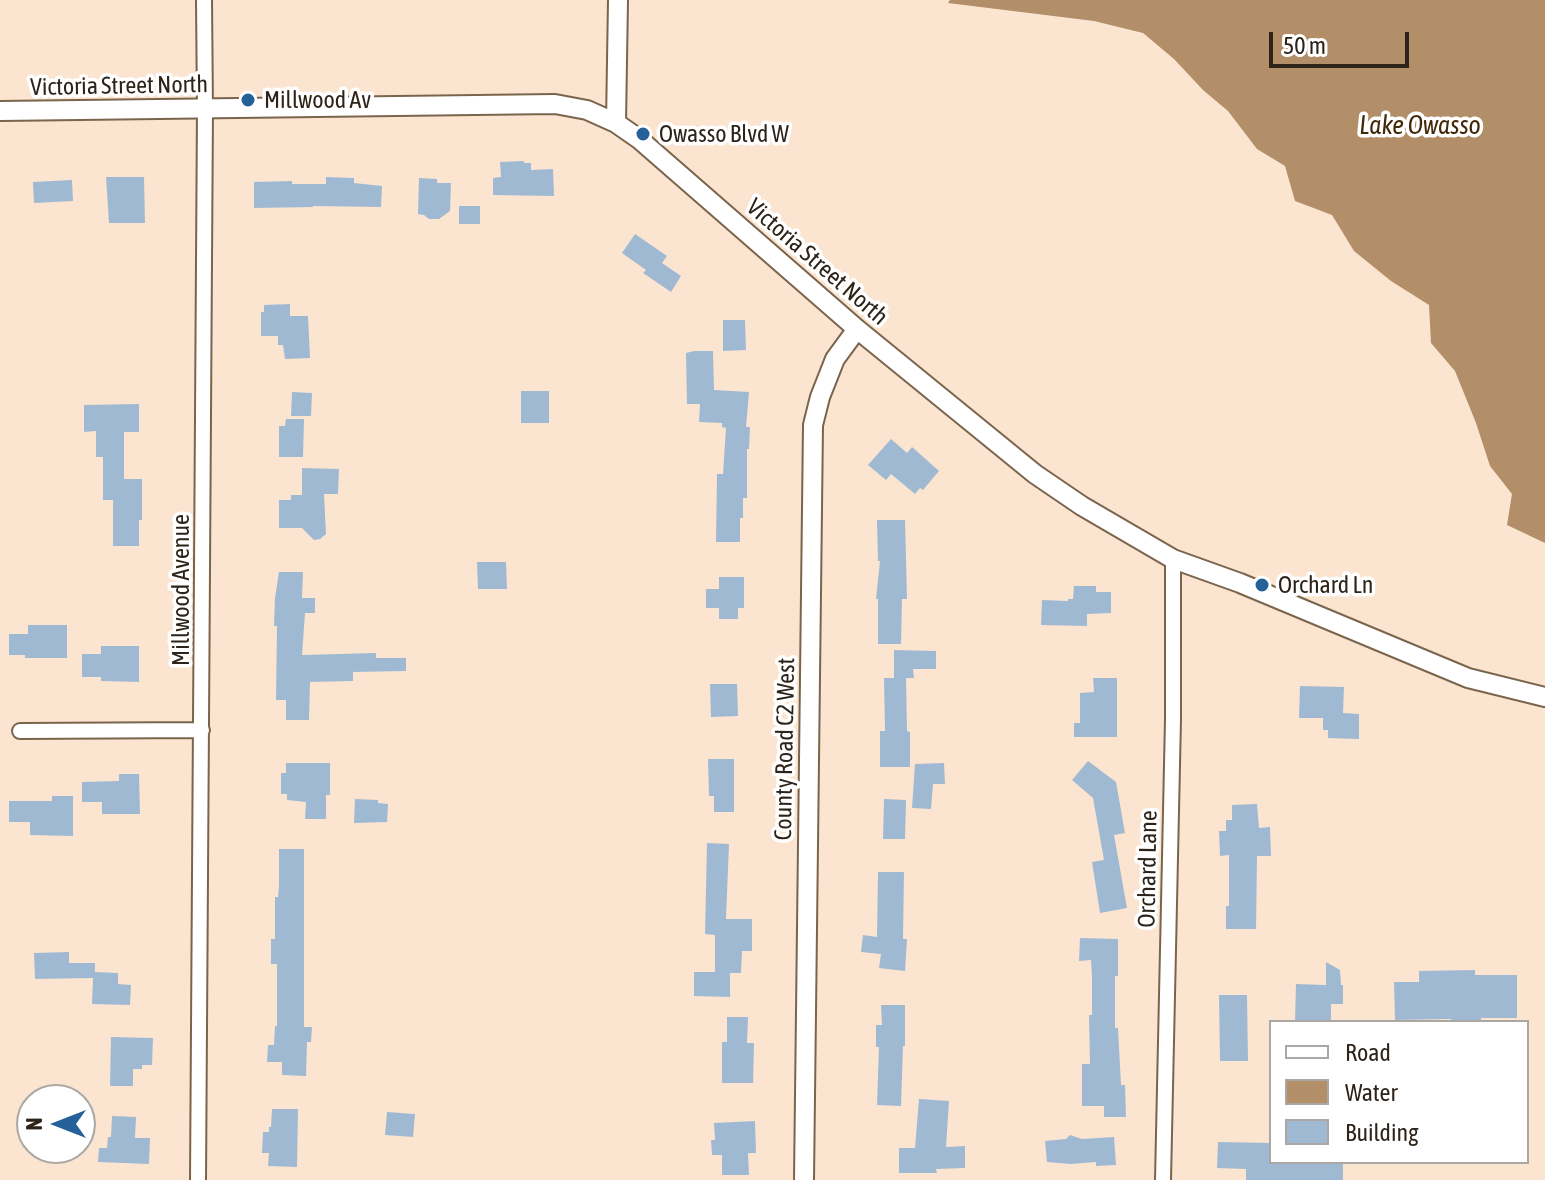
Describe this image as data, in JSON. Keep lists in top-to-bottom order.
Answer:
{
  "streets": {
    "street": [
      "Victoria Street North",
      "Millwood Avenue",
      "County Road C2 West",
      "Orchard Lane"
    ]
  },
  "crossings": [
    ["Victoria Street North", "Millwood Avenue"],
    ["Victoria Street North", "County Road C2 West"],
    ["Victoria Street North", "Orchard Lane"]
  ],
  "water": ["Lake Owasso"],
  "places": ["Millwood Av", "Owasso Blvd W", "Orchard Ln"],
  "legend": ["Road", "Water", "Building"],
  "scale_bar": "50 m",
  "north": "left"
}
